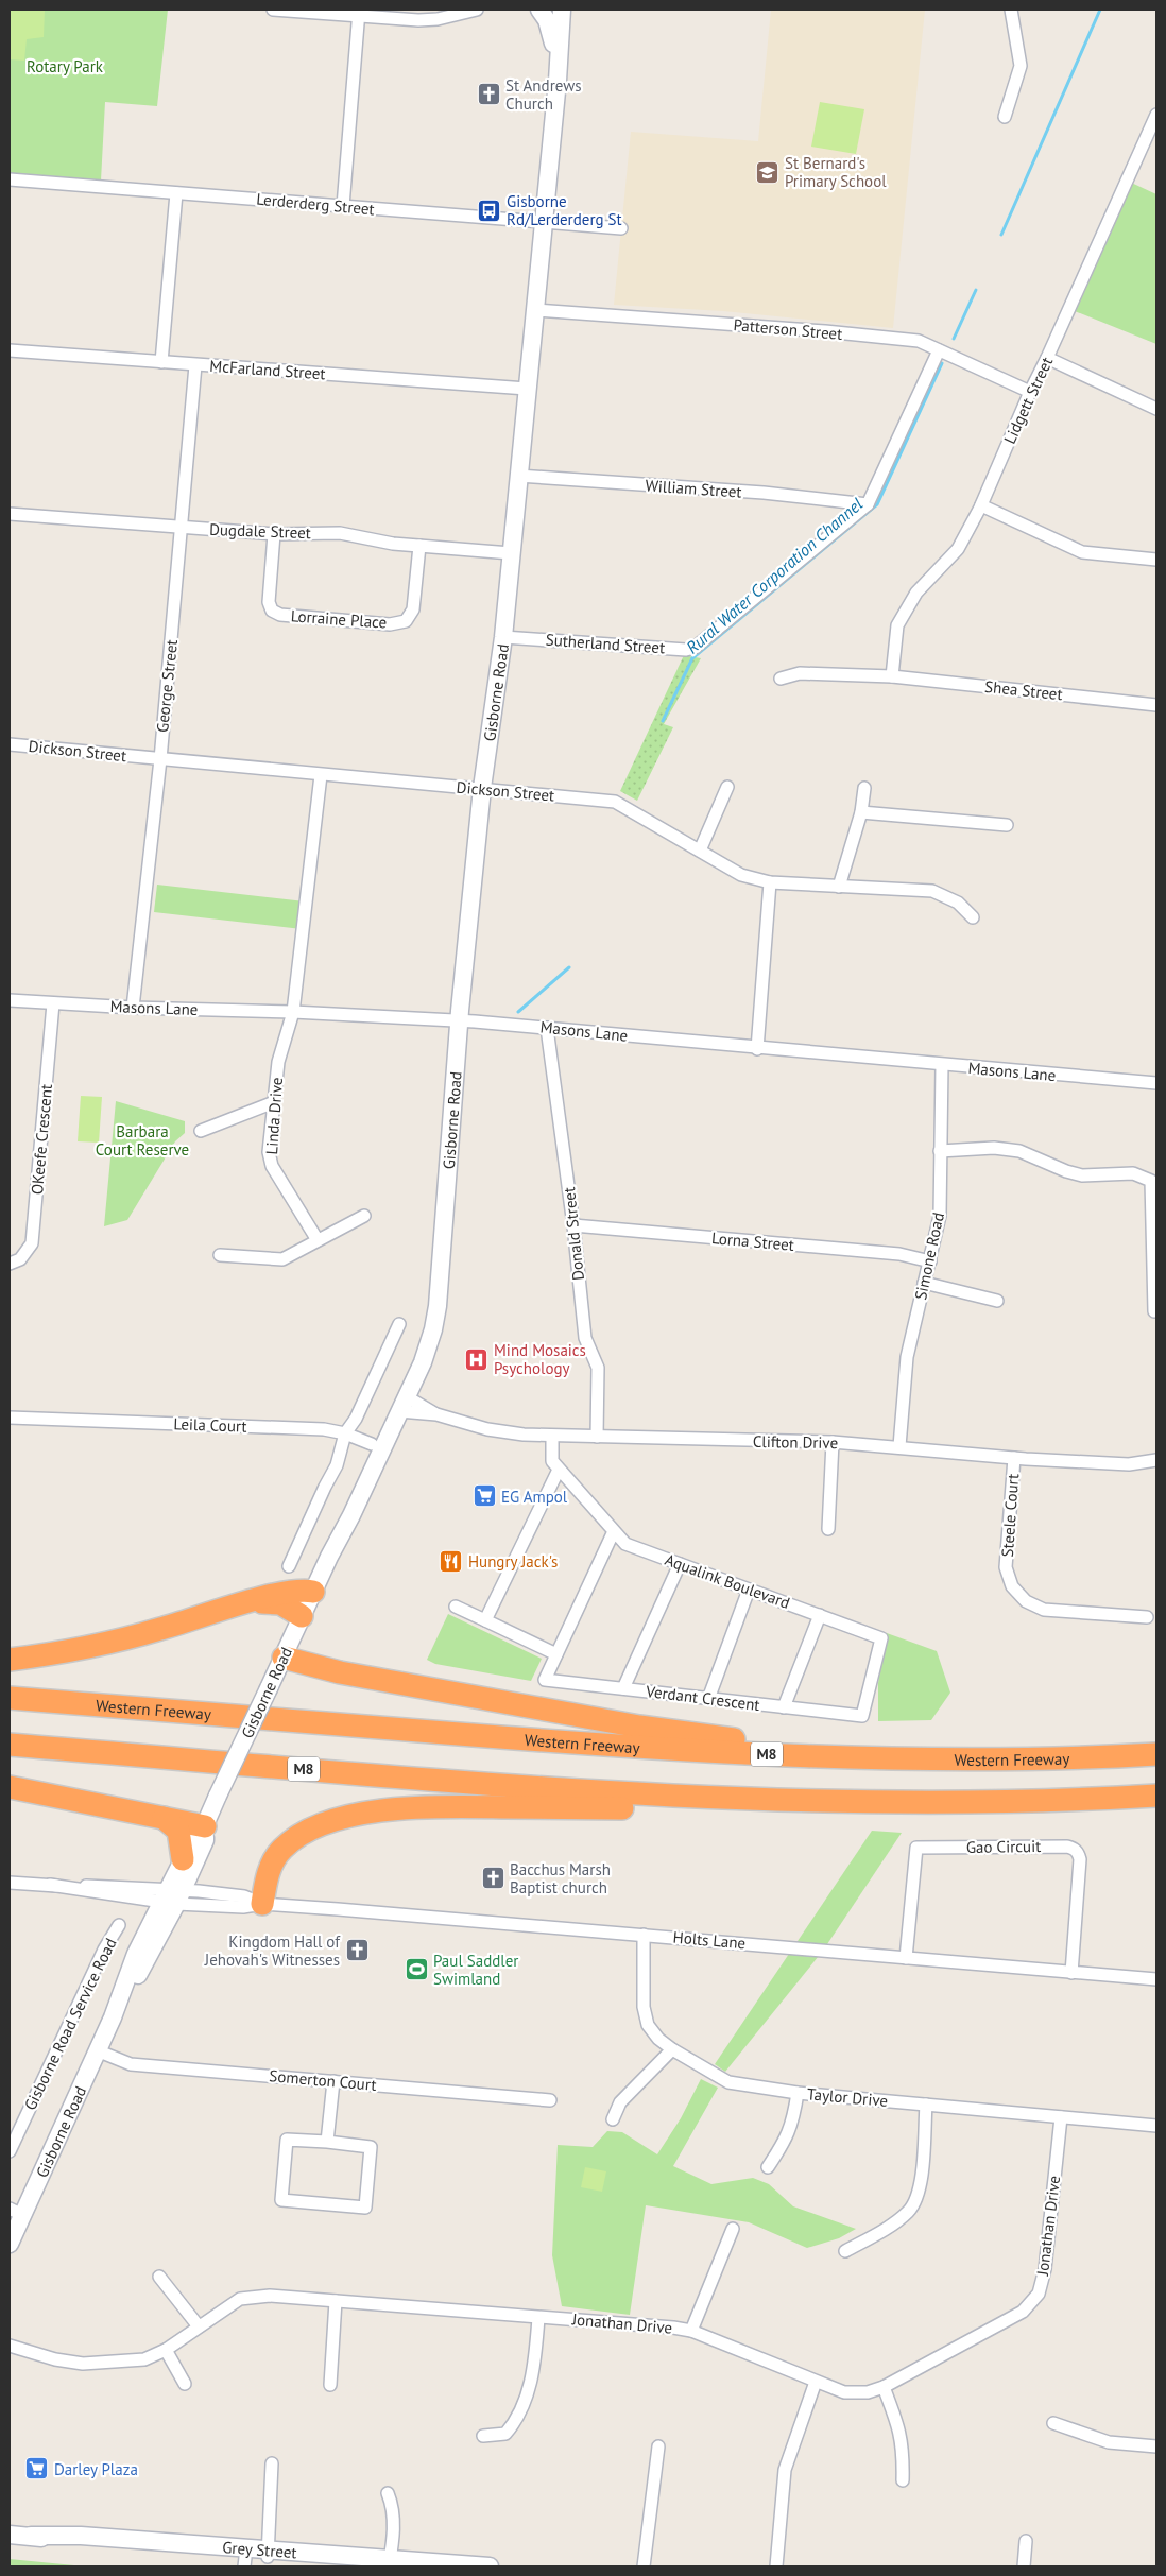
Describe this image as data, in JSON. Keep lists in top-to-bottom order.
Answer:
{
  "streets": {
    "highway": ["Western Freeway", "M8"],
    "main road": ["Gisborne Road", "Grey Street"],
    "street": [
      "Lerderderg Street",
      "Patterson Street",
      "McFarland Street",
      "Lidgett Street",
      "William Street",
      "Dugdale Street",
      "Lorraine Place",
      "Sutherland Street",
      "George Street",
      "Shea Street",
      "Dickson Street",
      "Masons Lane",
      "Linda Drive",
      "OKeefe Crescent",
      "Donald Street",
      "Lorna Street",
      "Simone Road",
      "Leila Court",
      "Clifton Drive",
      "Steele Court",
      "Aqualink Boulevard",
      "Verdant Crescent",
      "Gao Circuit",
      "Holts Lane",
      "Gisborne Road Service Road",
      "Somerton Court",
      "Taylor Drive",
      "Jonathan Drive"
    ]
  },
  "crossings": [
    ["Lerderderg Street", "Gisborne Road"],
    ["Patterson Street", "Lidgett Street"],
    ["Patterson Street", "Sutherland Street"],
    ["Patterson Street", "Gisborne Road"],
    ["McFarland Street", "George Street"],
    ["McFarland Street", "Gisborne Road"],
    ["Lidgett Street", "Shea Street"],
    ["William Street", "Sutherland Street"],
    ["William Street", "Gisborne Road"],
    ["Dugdale Street", "Lorraine Place"],
    ["Dugdale Street", "George Street"],
    ["Dugdale Street", "Gisborne Road"],
    ["Sutherland Street", "Gisborne Road"],
    ["George Street", "Dickson Street"],
    ["George Street", "Masons Lane"],
    ["Gisborne Road", "Dickson Street"],
    ["Gisborne Road", "Masons Lane"],
    ["Gisborne Road", "Leila Court"],
    ["Gisborne Road", "Clifton Drive"],
    ["Gisborne Road", "Holts Lane"],
    ["Gisborne Road", "Somerton Court"],
    ["Dickson Street", "Linda Drive"],
    ["Masons Lane", "Linda Drive"],
    ["Masons Lane", "OKeefe Crescent"],
    ["Masons Lane", "Donald Street"],
    ["Masons Lane", "Simone Road"],
    ["Donald Street", "Lorna Street"],
    ["Donald Street", "Clifton Drive"],
    ["Lorna Street", "Simone Road"],
    ["Simone Road", "Clifton Drive"],
    ["Clifton Drive", "Steele Court"],
    ["Clifton Drive", "Aqualink Boulevard"],
    ["Aqualink Boulevard", "Verdant Crescent"],
    ["Gao Circuit", "Holts Lane"],
    ["Holts Lane", "Taylor Drive"],
    ["Taylor Drive", "Jonathan Drive"]
  ],
  "water": ["Rural Water Corporation Channel"],
  "parks": ["Rotary Park", "Barbara Court Reserve"],
  "places": {
    "church": ["St Andrews Church", "Bacchus Marsh Baptist church", "Kingdom Hall of Jehovah's Witnesses"],
    "school or university": ["St Bernard's Primary School"],
    "bus stop": ["Gisborne Rd/Lerderderg St"],
    "hospital": ["Mind Mosaics Psychology"],
    "supermarket": ["EG Ampol", "Darley Plaza"],
    "restaurant": ["Hungry Jack's"],
    "sports": ["Paul Saddler Swimland"]
  }
}
